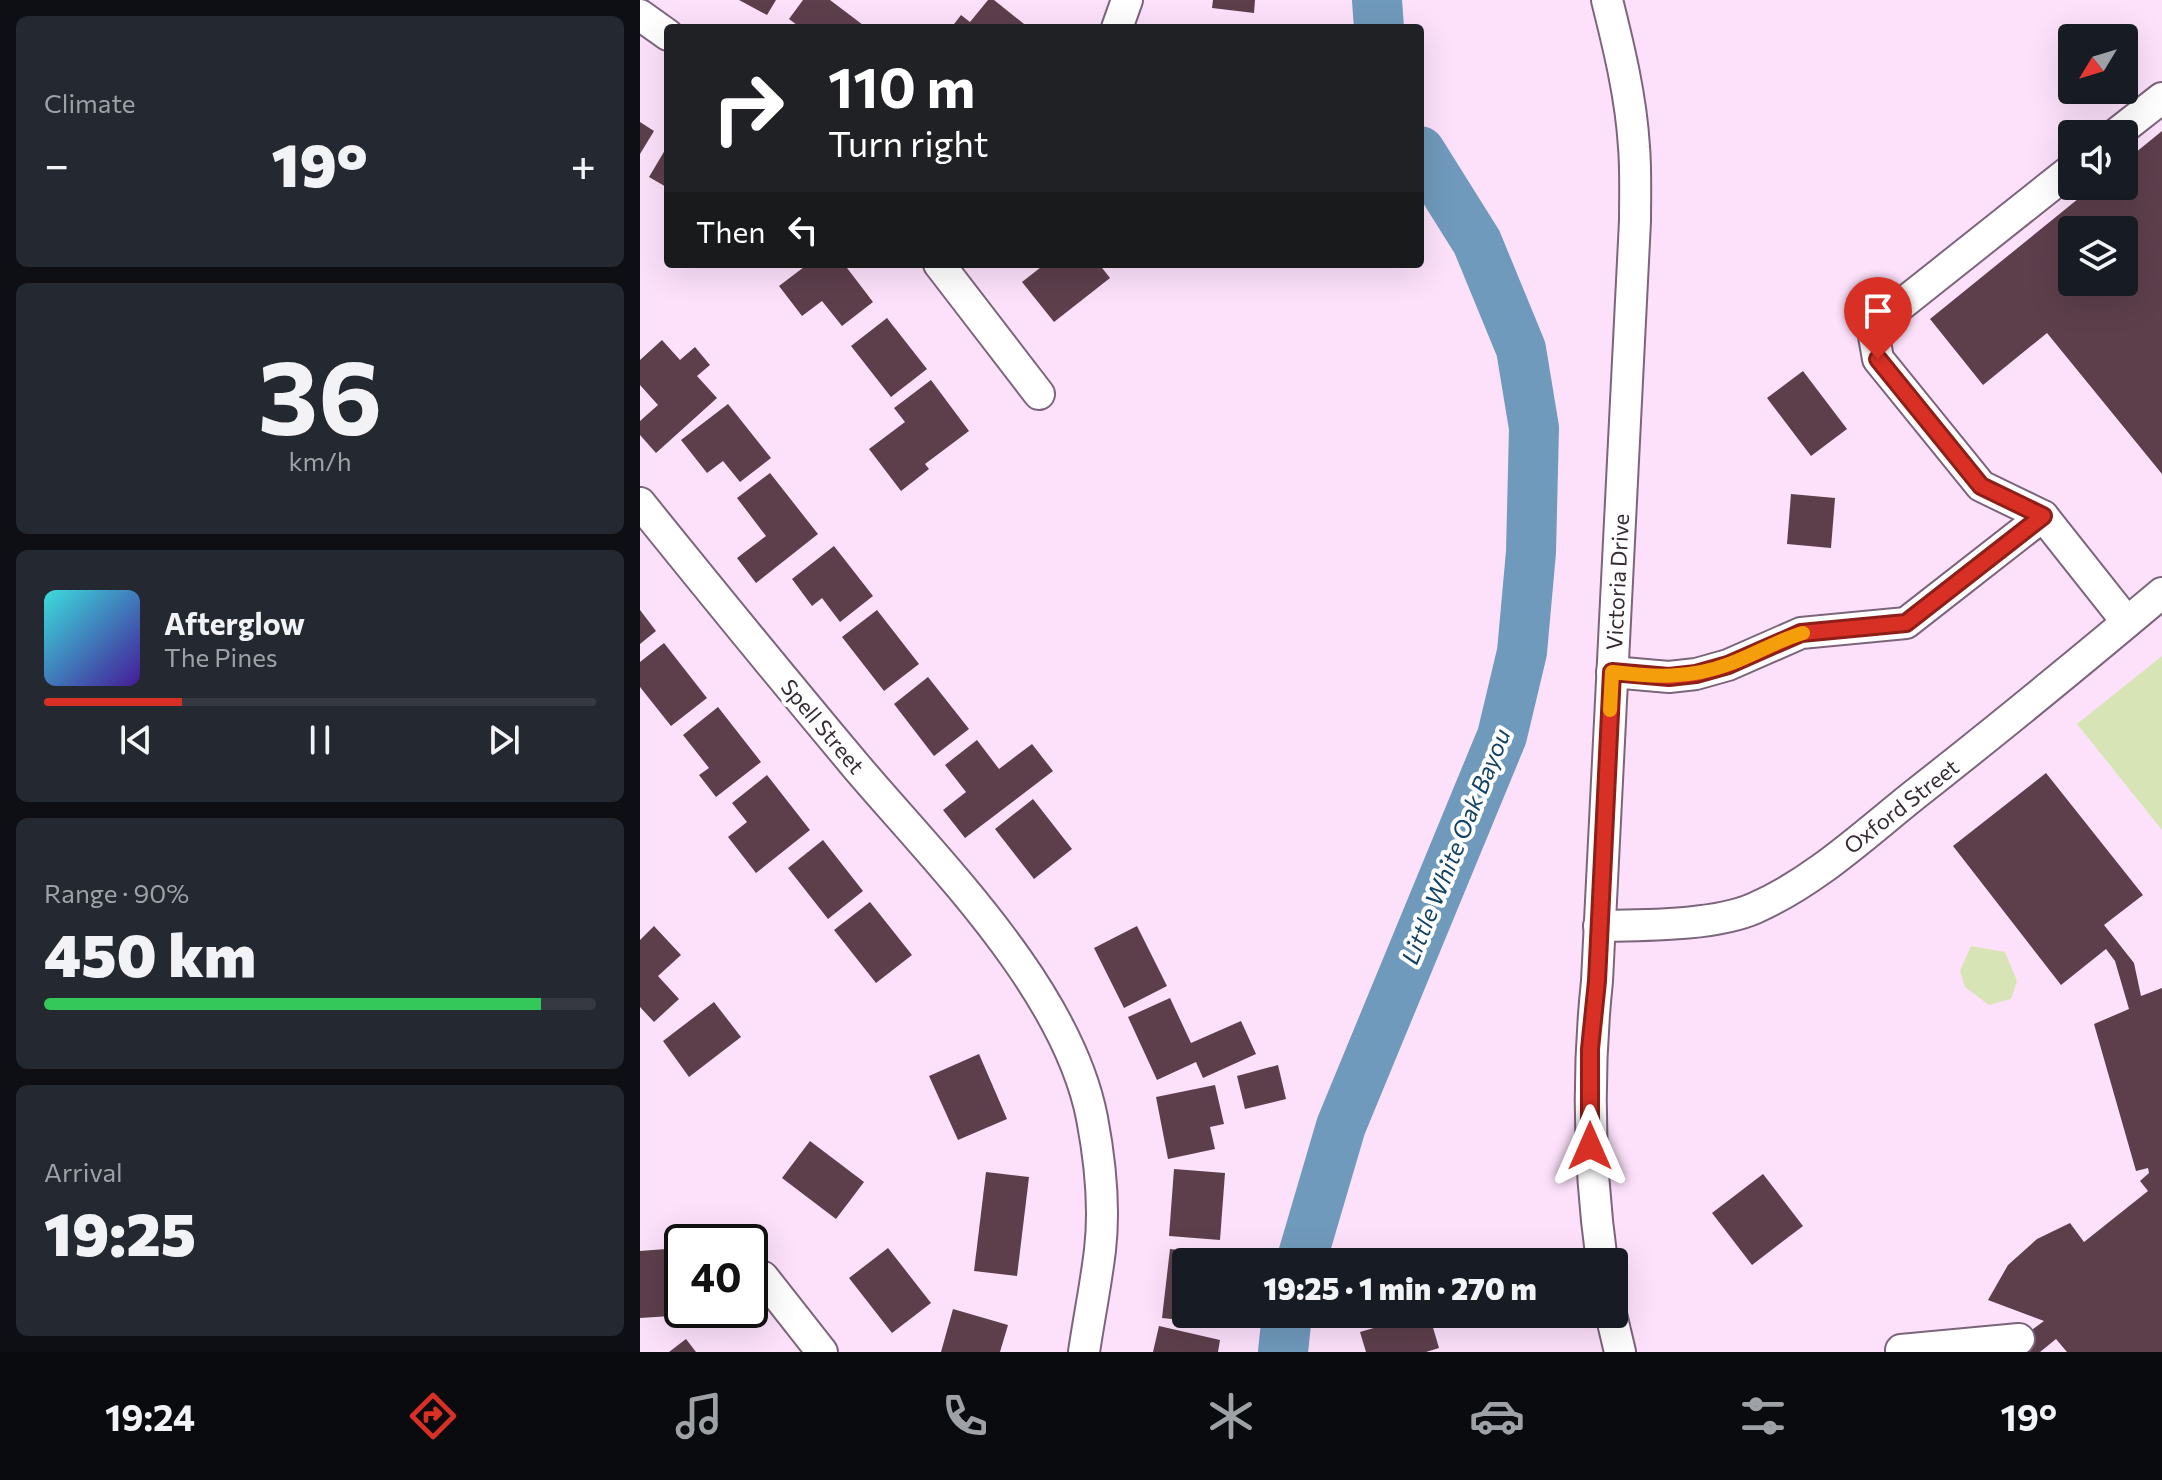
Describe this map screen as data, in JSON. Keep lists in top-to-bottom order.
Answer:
{
  "streets": {
    "street": ["Victoria Drive", "Spell Street", "Oxford Street"]
  },
  "crossings": [
    ["Victoria Drive", "Oxford Street"]
  ],
  "water": ["Little White Oak Bayou"],
  "north": "bottom left",
  "page": {
    "tile": [
      "Climate",
      ["36", "km/h"],
      ["Range · 90%", "450 km"],
      ["Arrival", "19:25"]
    ],
    "turn": ["110 m", "Turn right"],
    "heat": ["−", "19°", "+"],
    "then": "Then",
    "song": ["Afterglow", "The Pines"],
    "limit": "40",
    "trip": "19:25 · 1 min · 270 m",
    "tabs": ["19:24", "19°"]
  }
}
